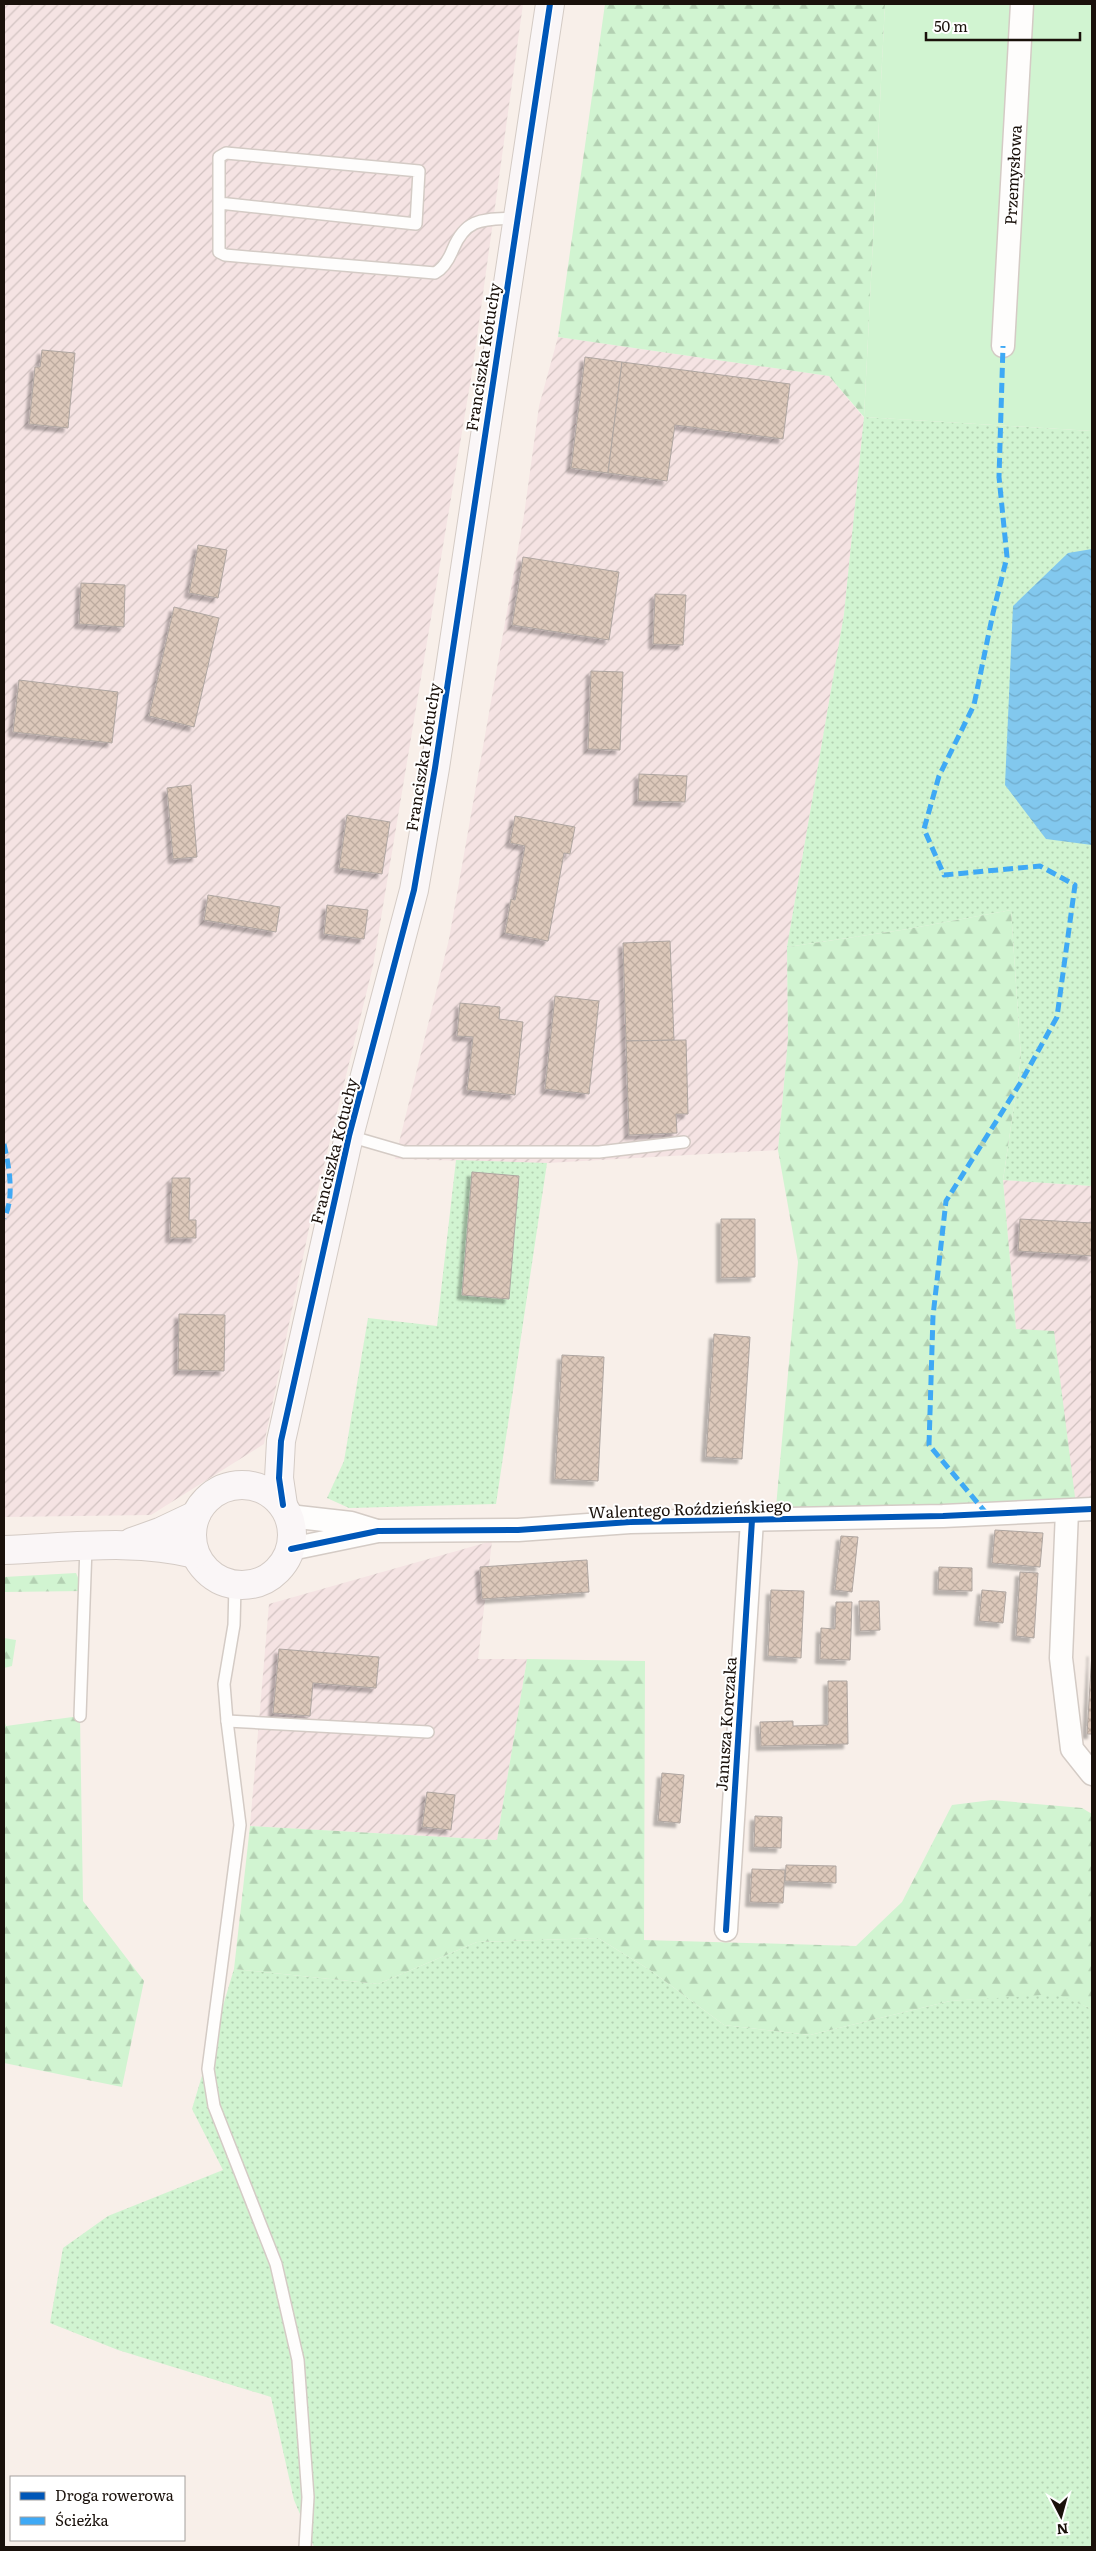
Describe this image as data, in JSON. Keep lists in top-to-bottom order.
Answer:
{
  "streets": {
    "street": [
      "Przemysłowa",
      "Franciszka Kotuchy",
      "Walentego Roździeńskiego",
      "Janusza Korczaka"
    ]
  },
  "crossings": [
    ["Franciszka Kotuchy", "Walentego Roździeńskiego"],
    ["Walentego Roździeńskiego", "Janusza Korczaka"]
  ],
  "legend": ["Droga rowerowa", "Ścieżka"],
  "scale_bar": "50 m",
  "north": "bottom"
}
